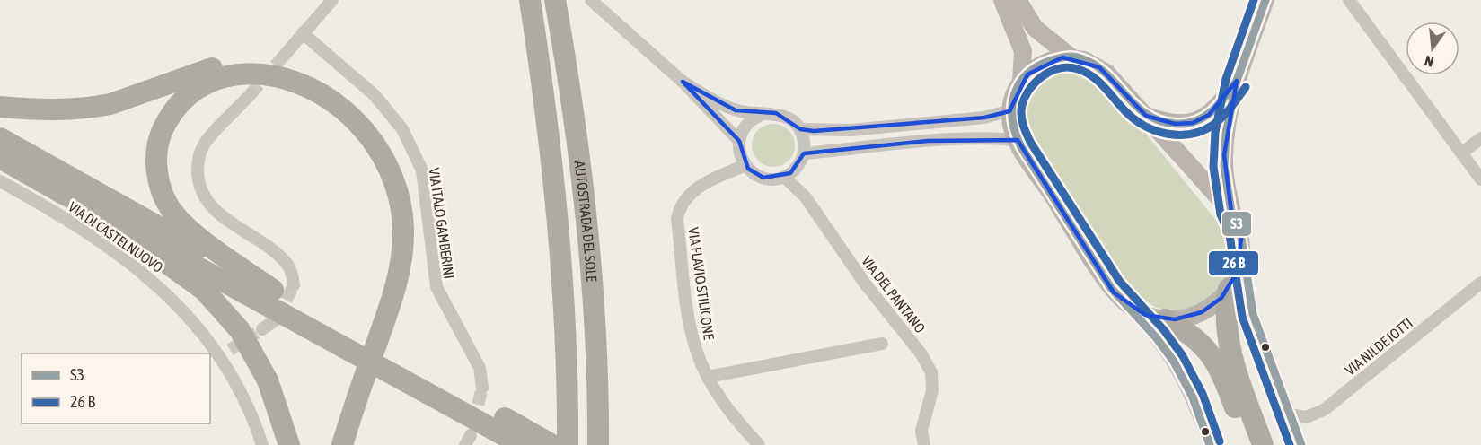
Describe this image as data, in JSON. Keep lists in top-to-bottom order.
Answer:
{
  "streets": {
    "highway": ["AUTOSTRADA DEL SOLE"],
    "street": [
      "VIA ITALO GAMBERINI",
      "VIA DI CASTELNUOVO",
      "VIA FLAVIO STILICONE",
      "VIA DEL PANTANO",
      "VIA NILDE IOTTI"
    ]
  },
  "crossings": [
    ["VIA FLAVIO STILICONE", "VIA DEL PANTANO"]
  ],
  "lines": ["transit line S3"],
  "legend": ["S3", "26 B"],
  "north": "bottom"
}
